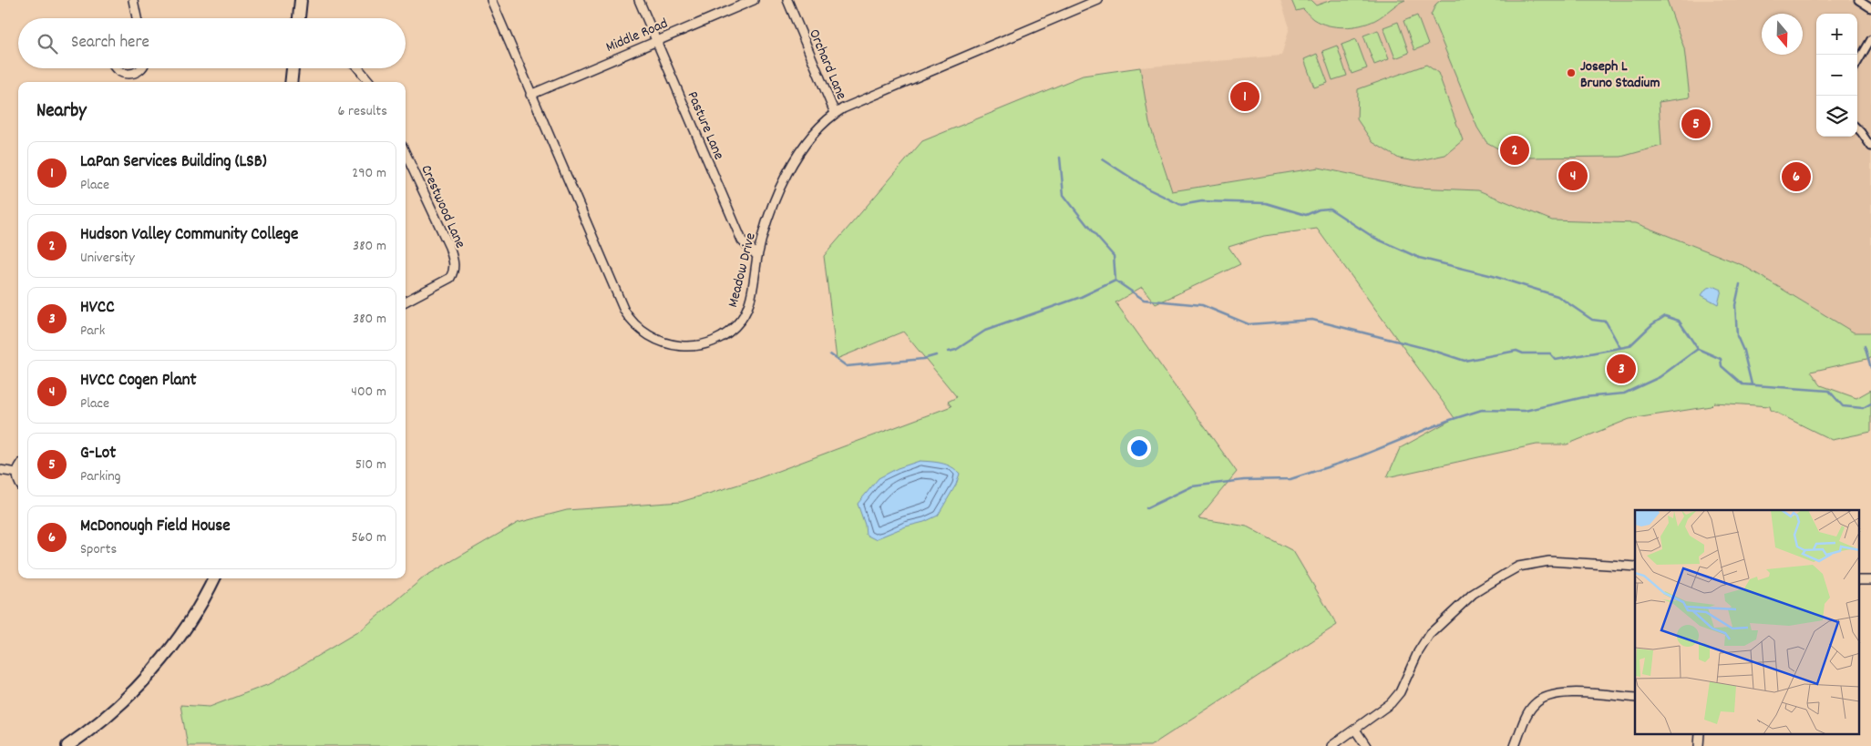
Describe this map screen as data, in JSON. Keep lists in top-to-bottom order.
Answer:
{
  "streets": {
    "street": [
      "Middle Road",
      "Orchard Lane",
      "Pasture Lane",
      "Crestwood Lane",
      "Meadow Drive"
    ]
  },
  "crossings": [
    ["Middle Road", "Pasture Lane"],
    ["Middle Road", "Meadow Drive"],
    ["Orchard Lane", "Meadow Drive"],
    ["Pasture Lane", "Meadow Drive"]
  ],
  "places": ["Joseph L Bruno Stadium"],
  "north": "bottom",
  "page": {
    "map_buttons": ["+", "−"],
    "search": "Search here",
    "pins": [
      "1",
      "5",
      "2",
      "4",
      "6",
      "3"
    ],
    "heading": ["Nearby", "6 results"],
    "list": [
      {
        "mark": "1",
        "name": "LaPan Services Building (LSB)",
        "note": "Place",
        "value": "290 m"
      },
      {
        "mark": "2",
        "name": "Hudson Valley Community College",
        "note": "University",
        "value": "380 m"
      },
      {
        "mark": "3",
        "name": "HVCC",
        "note": "Park",
        "value": "380 m"
      },
      {
        "mark": "4",
        "name": "HVCC Cogen Plant",
        "note": "Place",
        "value": "400 m"
      },
      {
        "mark": "5",
        "name": "G-Lot",
        "note": "Parking",
        "value": "510 m"
      },
      {
        "mark": "6",
        "name": "McDonough Field House",
        "note": "Sports",
        "value": "560 m"
      }
    ]
  }
}
